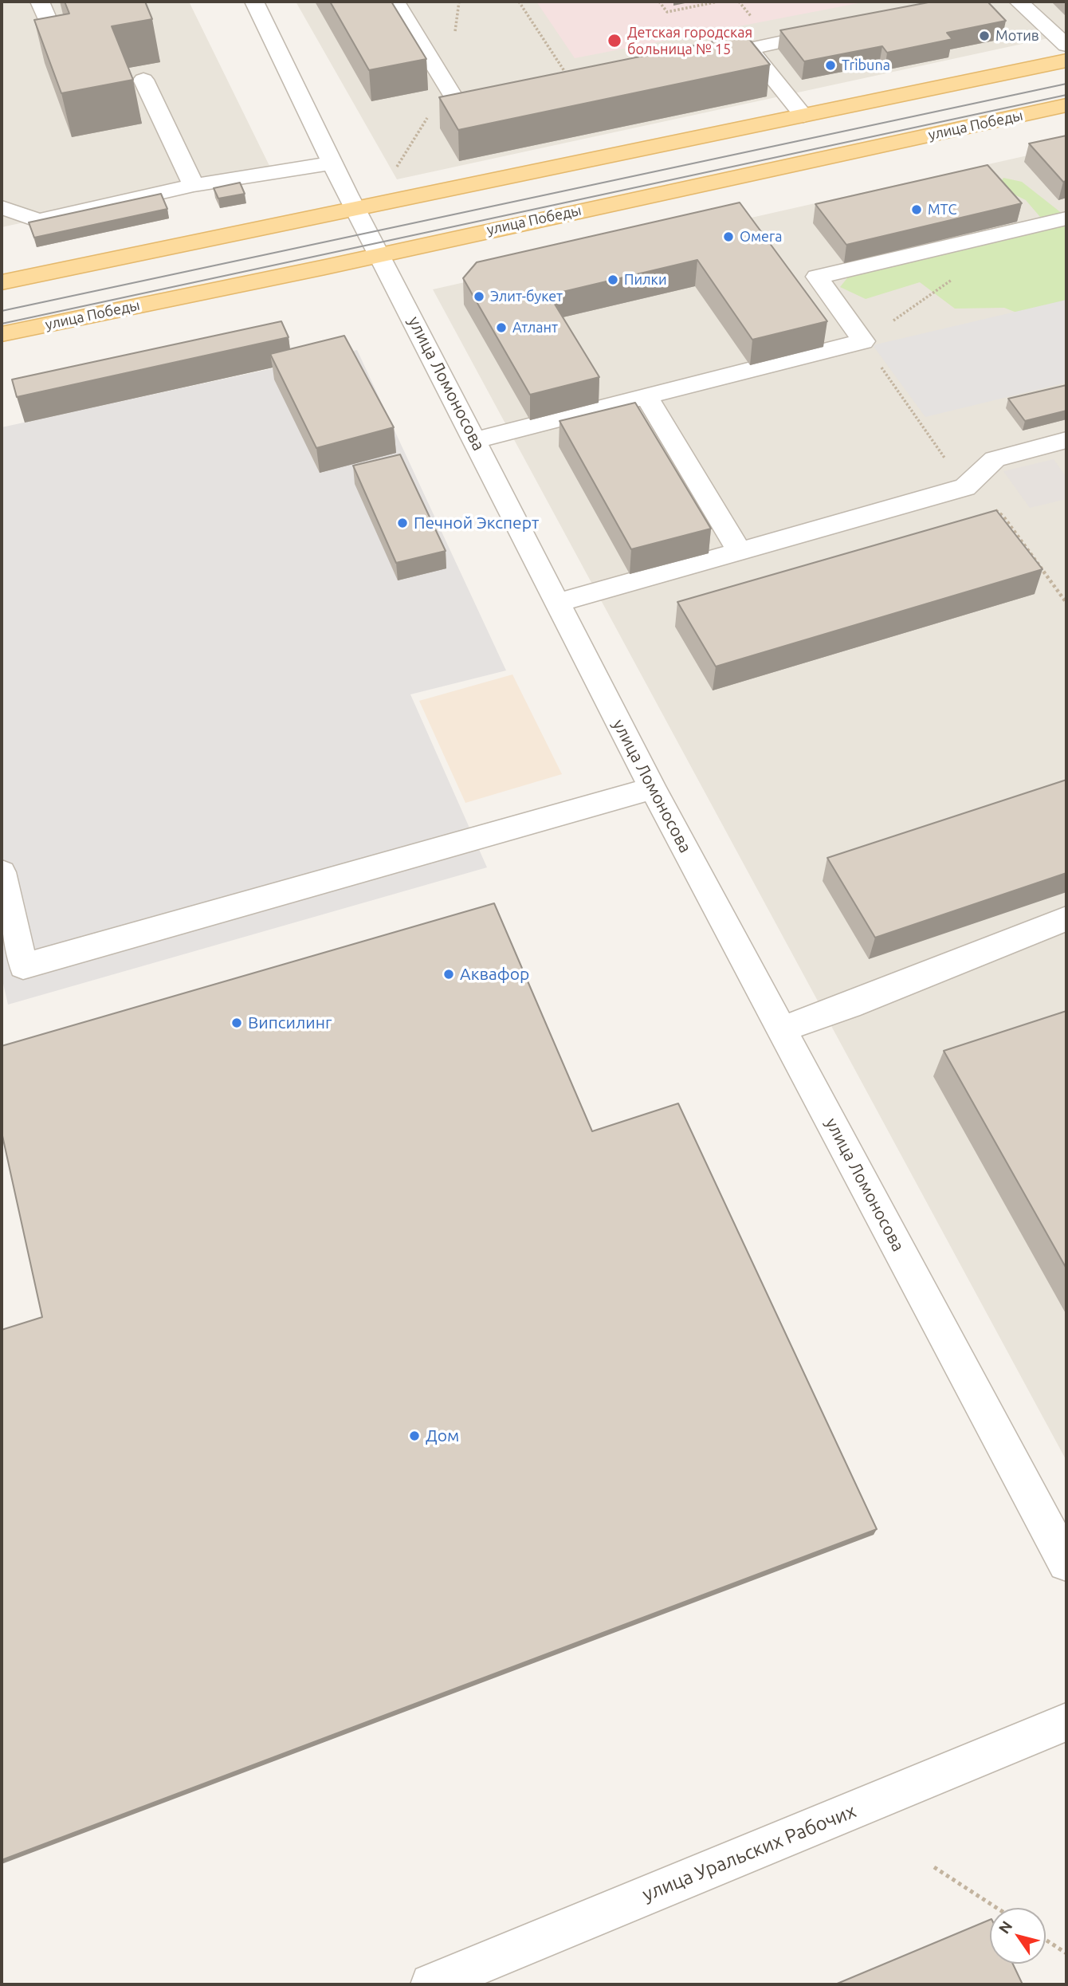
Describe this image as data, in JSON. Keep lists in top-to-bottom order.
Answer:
{
  "streets": {
    "main road": ["улица Победы"],
    "street": ["улица Ломоносова", "улица Уральских Рабочих"]
  },
  "crossings": [
    ["улица Победы", "улица Ломоносова"]
  ],
  "places": [
    "Мотив",
    "Детская городская больница № 15",
    "Tribuna",
    "МТС",
    "Омега",
    "Пилки",
    "Элит-букет",
    "Атлант",
    "Печной Эксперт",
    "Аквафор",
    "Випсилинг",
    "Дом"
  ],
  "north": "top left"
}
